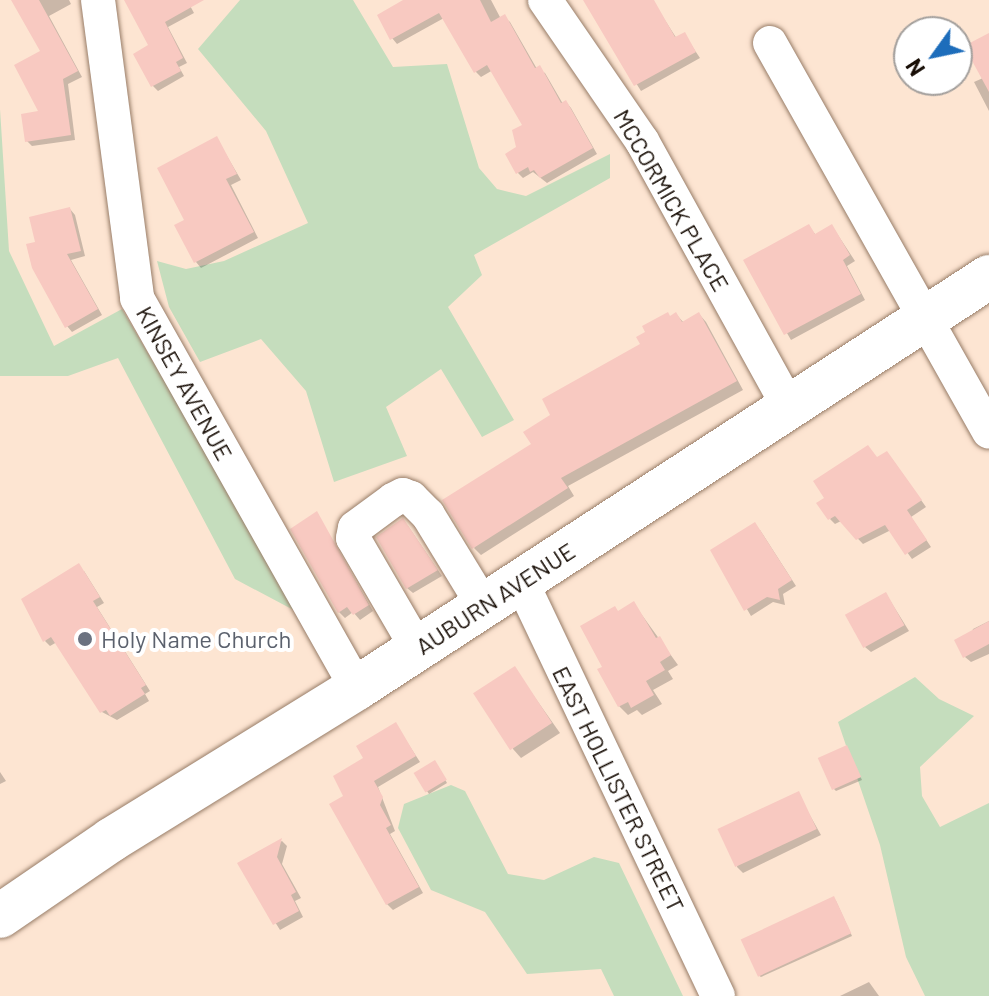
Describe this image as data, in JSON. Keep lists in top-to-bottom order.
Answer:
{
  "streets": {
    "main road": ["AUBURN AVENUE"],
    "street": ["MCCORMICK PLACE", "KINSEY AVENUE", "EAST HOLLISTER STREET"]
  },
  "crossings": [
    ["MCCORMICK PLACE", "AUBURN AVENUE"],
    ["KINSEY AVENUE", "AUBURN AVENUE"],
    ["AUBURN AVENUE", "EAST HOLLISTER STREET"]
  ],
  "places": ["Holy Name Church"],
  "north": "bottom left"
}
